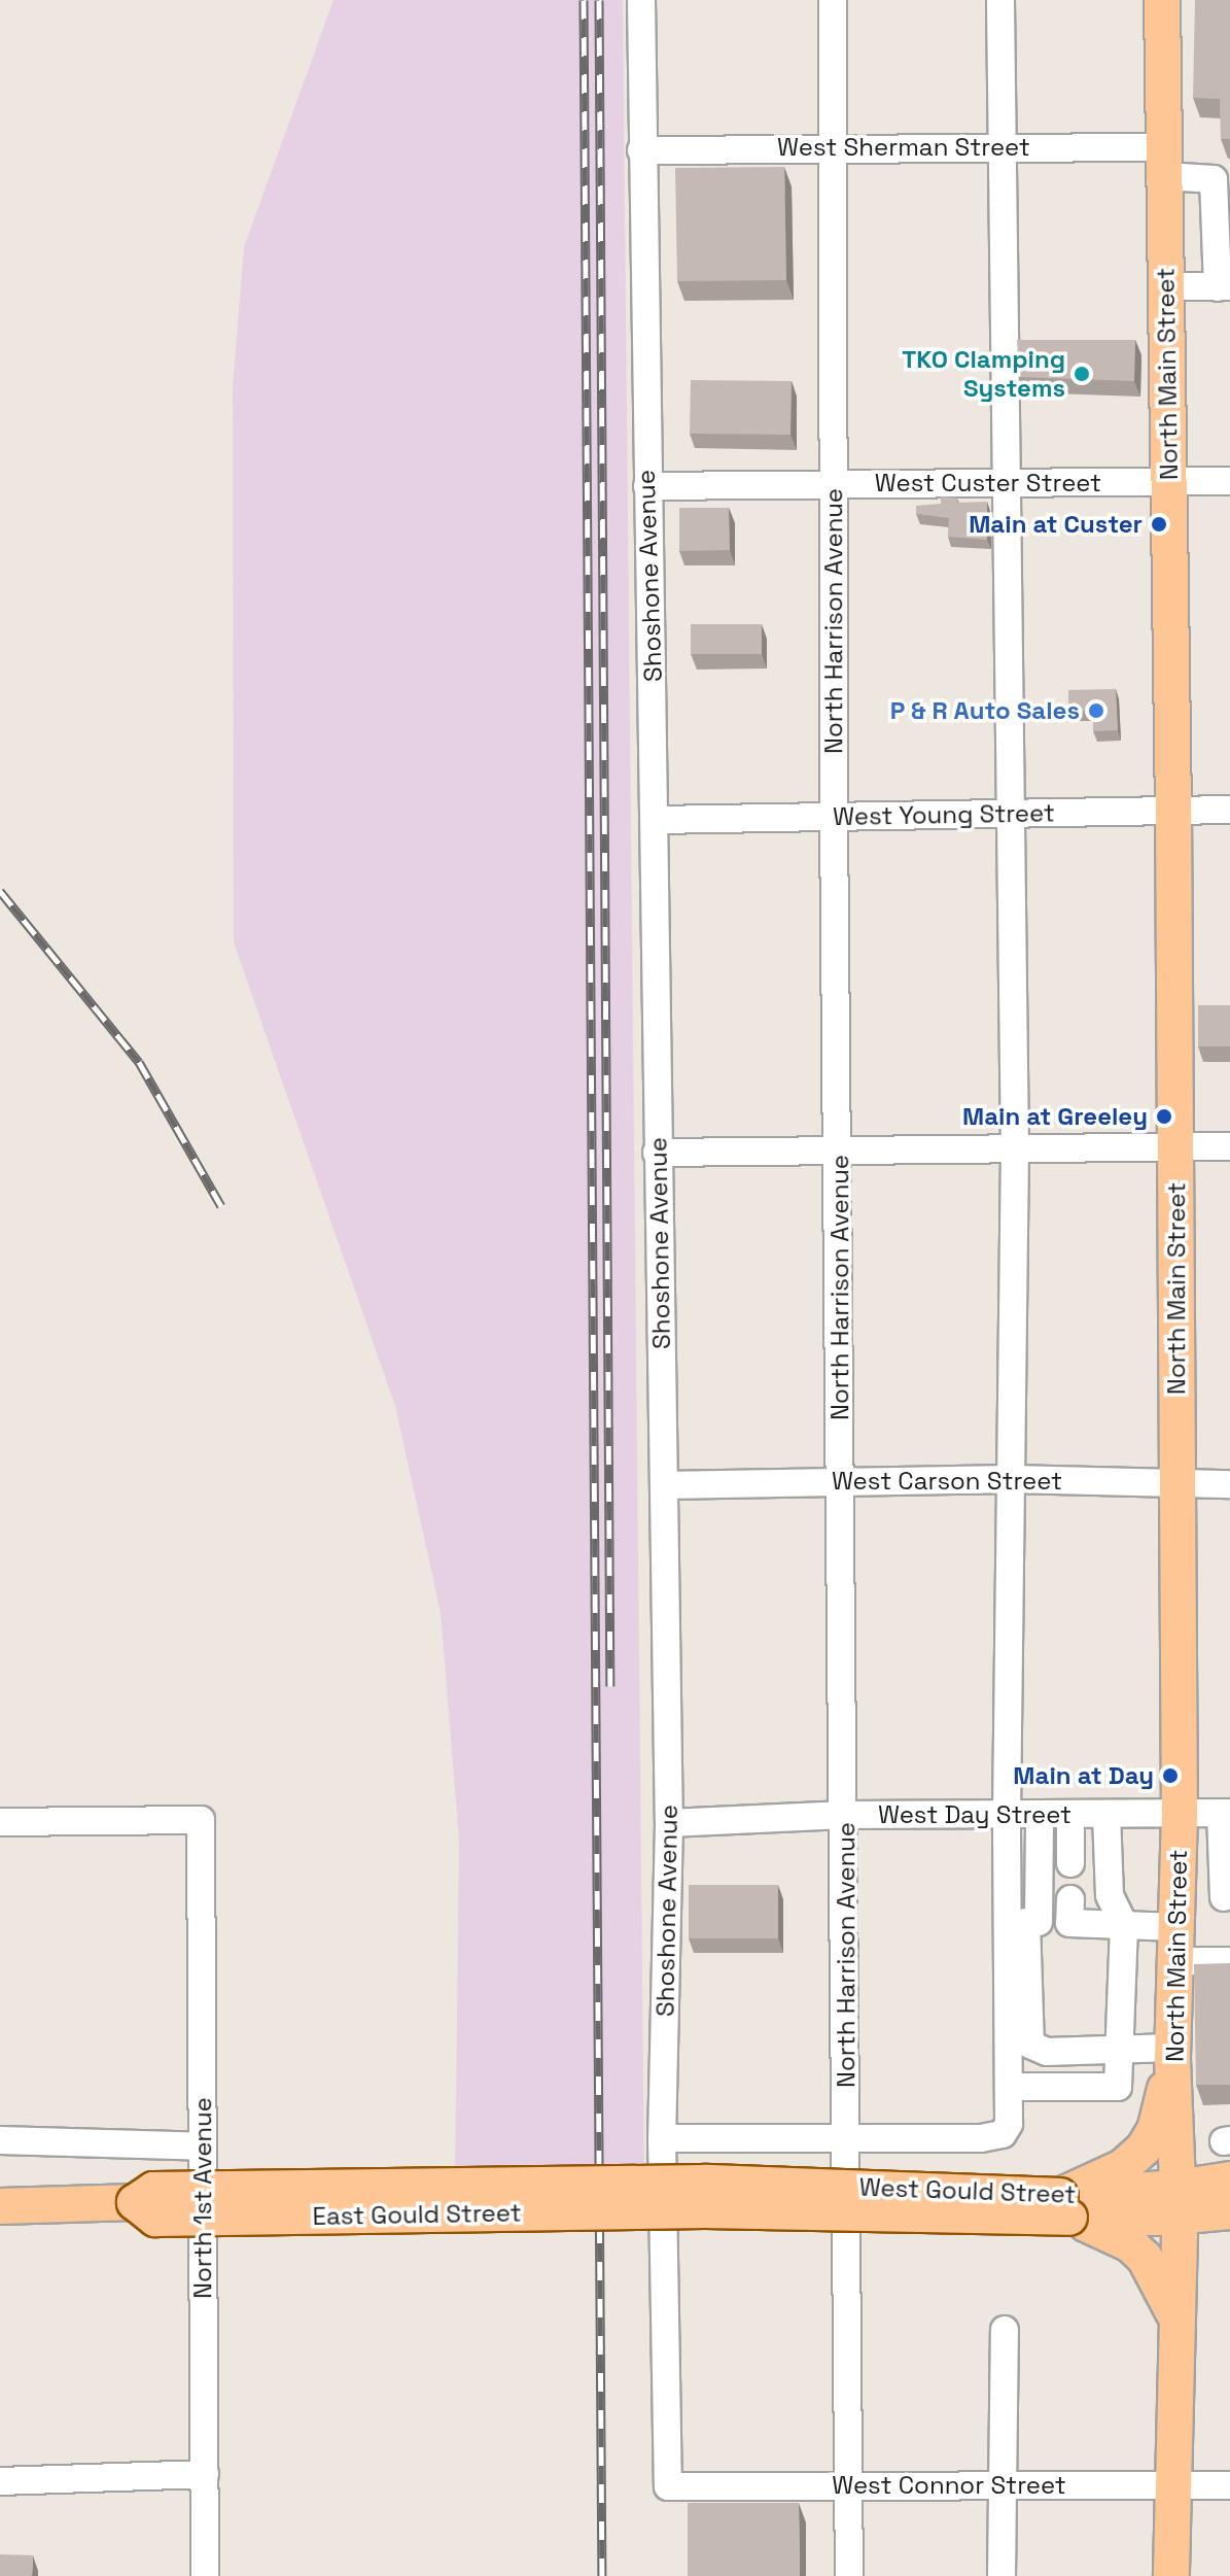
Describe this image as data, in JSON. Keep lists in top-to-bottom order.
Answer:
{
  "streets": {
    "main road": ["North Main Street", "West Gould Street", "East Gould Street"],
    "street": [
      "West Sherman Street",
      "West Custer Street",
      "Shoshone Avenue",
      "North Harrison Avenue",
      "West Young Street",
      "West Carson Street",
      "West Day Street",
      "North 1st Avenue",
      "West Connor Street"
    ]
  },
  "crossings": [
    ["West Sherman Street", "North Main Street"],
    ["West Sherman Street", "Shoshone Avenue"],
    ["West Sherman Street", "North Harrison Avenue"],
    ["North Main Street", "West Custer Street"],
    ["North Main Street", "West Young Street"],
    ["North Main Street", "West Carson Street"],
    ["North Main Street", "West Day Street"],
    ["North Main Street", "West Gould Street"],
    ["North Main Street", "West Connor Street"],
    ["West Custer Street", "Shoshone Avenue"],
    ["West Custer Street", "North Harrison Avenue"],
    ["Shoshone Avenue", "West Young Street"],
    ["Shoshone Avenue", "West Carson Street"],
    ["Shoshone Avenue", "West Day Street"],
    ["Shoshone Avenue", "West Connor Street"],
    ["North Harrison Avenue", "West Young Street"],
    ["North Harrison Avenue", "West Carson Street"],
    ["North Harrison Avenue", "West Day Street"],
    ["North Harrison Avenue", "West Connor Street"],
    ["West Gould Street", "East Gould Street"]
  ],
  "places": [
    "TKO Clamping Systems",
    "Main at Custer",
    "P & R Auto Sales",
    "Main at Greeley",
    "Main at Day"
  ]
}
